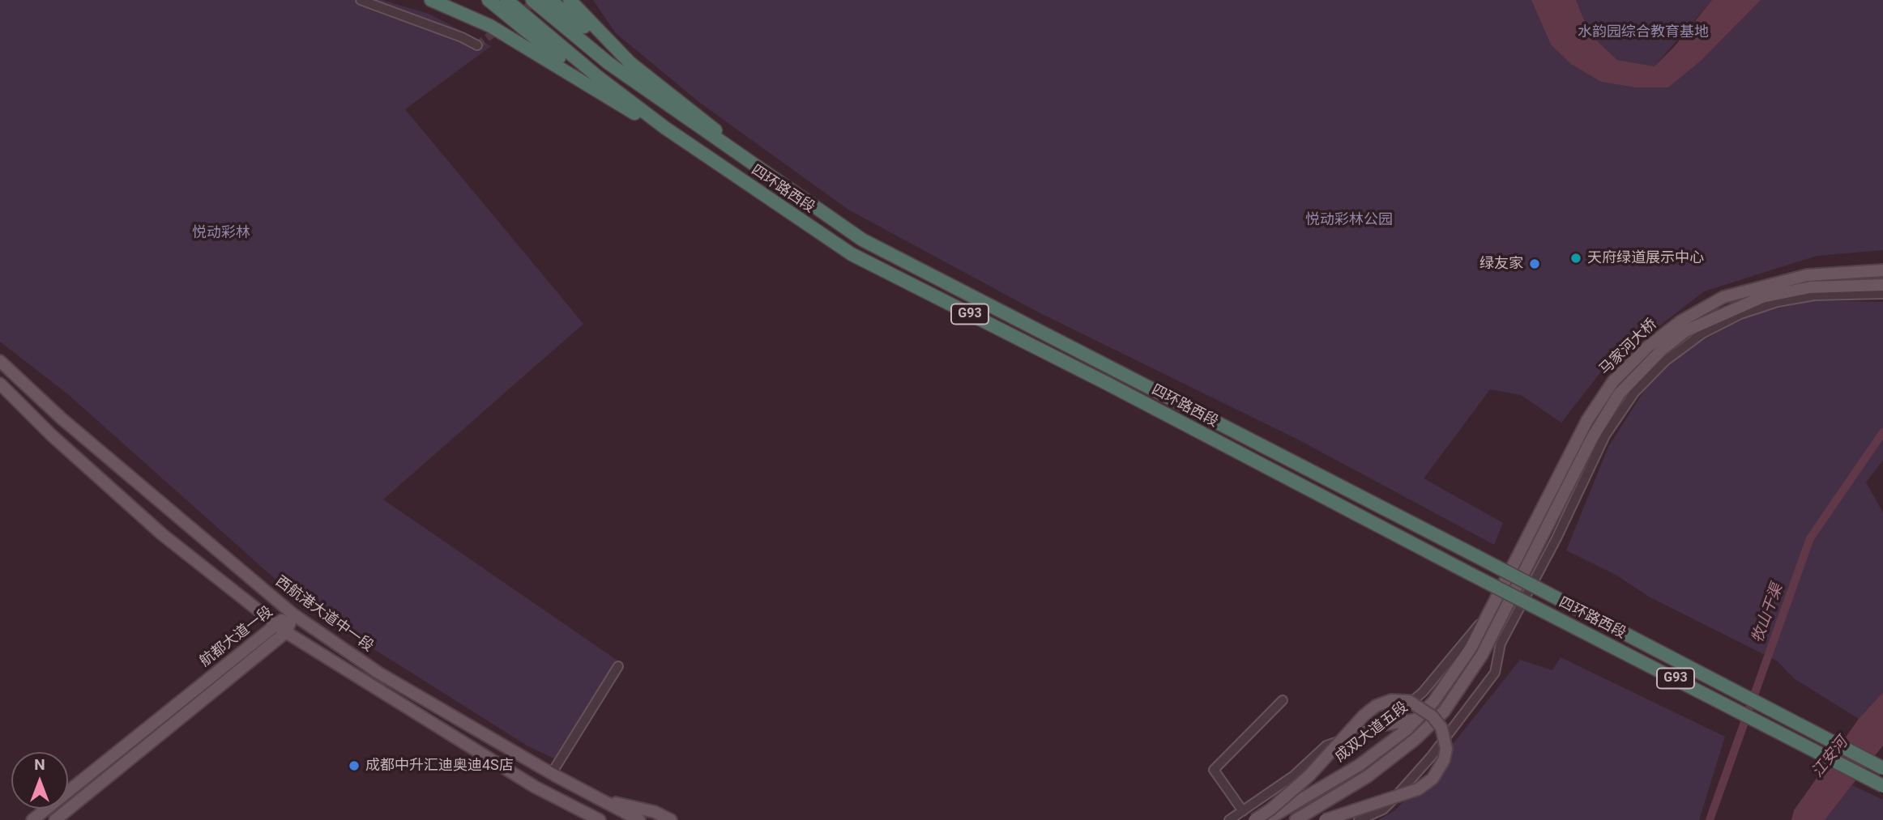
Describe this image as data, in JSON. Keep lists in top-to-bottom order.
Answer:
{
  "streets": {
    "highway": ["四环路西段", "G93"],
    "main road": [
      "马家河大桥",
      "西航港大道中一段",
      "航都大道一段",
      "成双大道五段"
    ]
  },
  "crossings": [
    ["马家河大桥", "成双大道五段"],
    ["西航港大道中一段", "航都大道一段"]
  ],
  "water": ["牧山干渠", "江安河"],
  "parks": ["水韵园综合教育基地", "悦动彩林公园", "悦动彩林"],
  "places": ["天府绿道展示中心", "绿友家", "成都中升汇迪奥迪4S店"],
  "north": "top"
}
